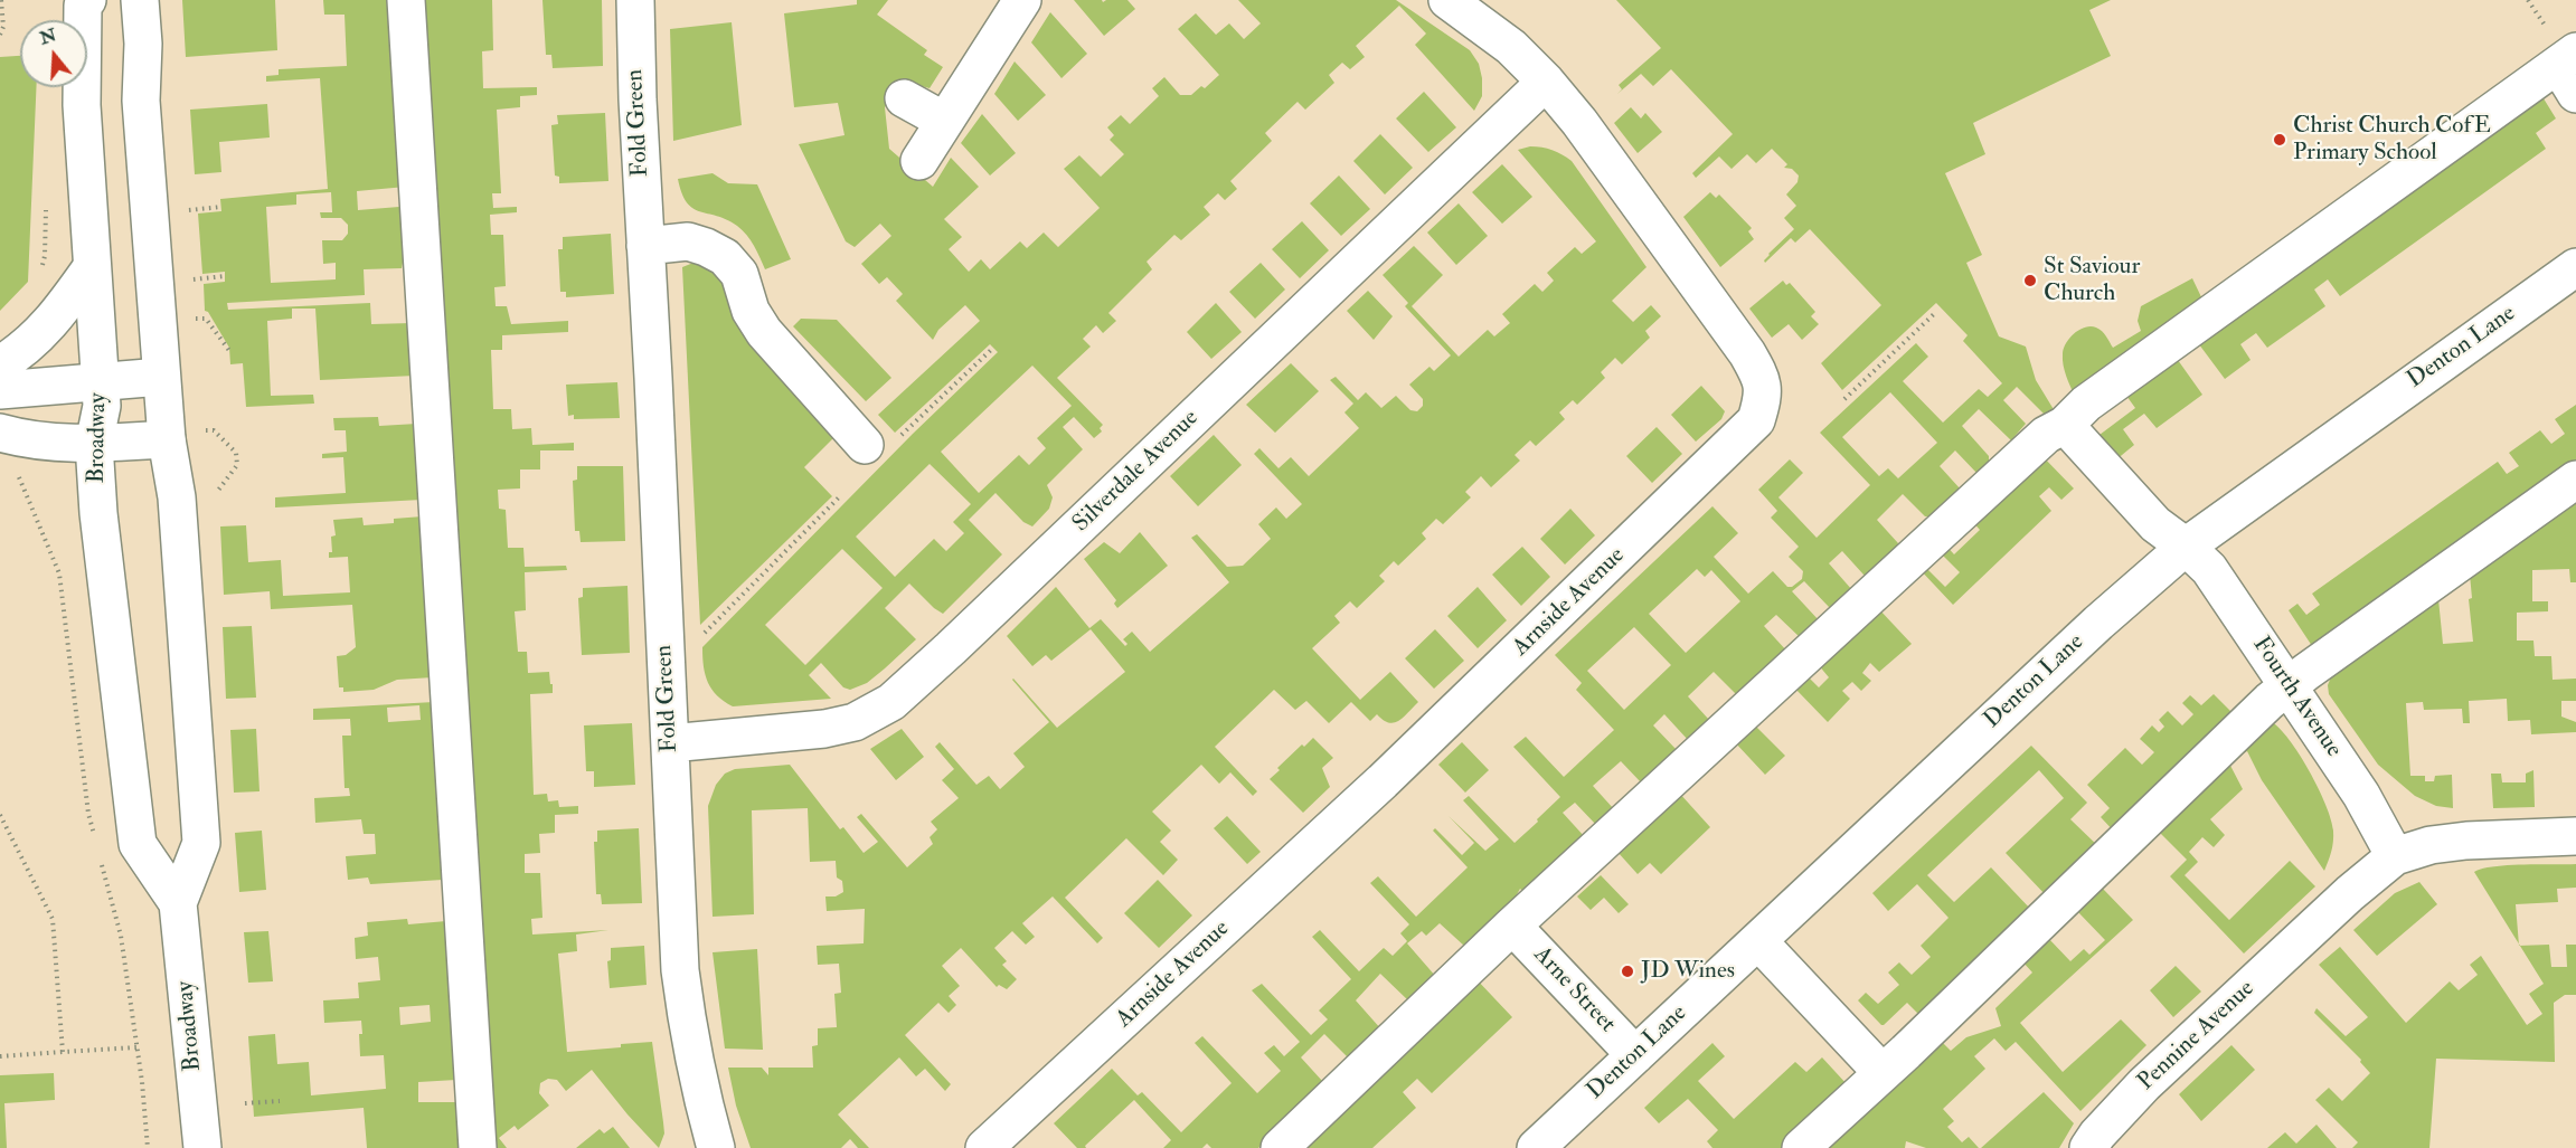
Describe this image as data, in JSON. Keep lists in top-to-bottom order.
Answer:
{
  "streets": {
    "main road": [
      "Fold Green",
      "Denton Lane",
      "Broadway",
      "Silverdale Avenue",
      "Arnside Avenue",
      "Fourth Avenue",
      "Arne Street",
      "Pennine Avenue"
    ]
  },
  "crossings": [
    ["Fold Green", "Silverdale Avenue"],
    ["Denton Lane", "Fourth Avenue"],
    ["Denton Lane", "Arne Street"],
    ["Silverdale Avenue", "Arnside Avenue"],
    ["Fourth Avenue", "Pennine Avenue"]
  ],
  "places": ["Christ Church CofE Primary School", "St Saviour Church", "JD Wines"],
  "north": "top"
}
